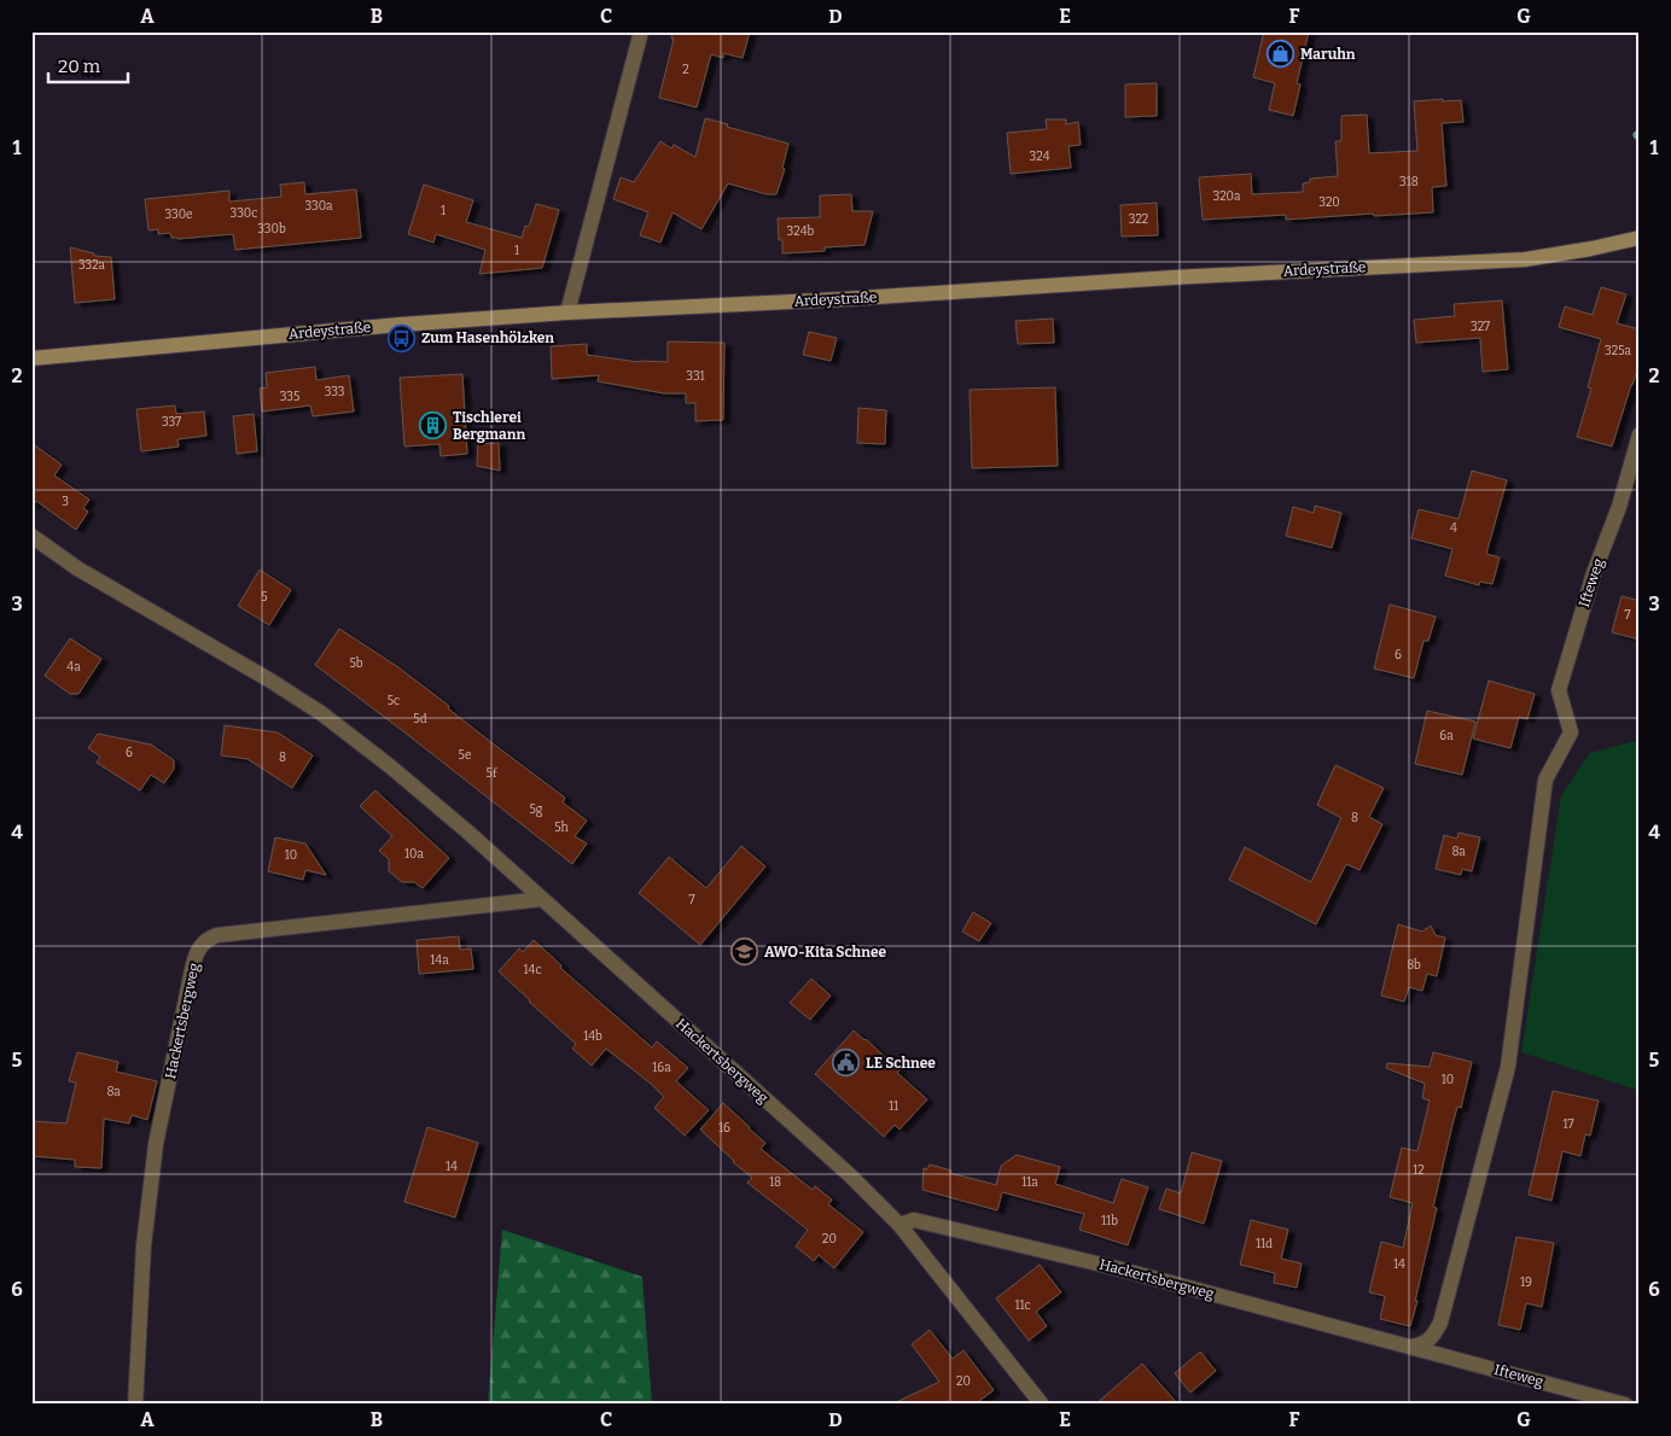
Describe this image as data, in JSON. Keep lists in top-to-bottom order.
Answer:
{
  "streets": {
    "main road": ["Ardeystraße"],
    "street": ["Ifteweg", "Hackertsbergweg"]
  },
  "crossings": [
    ["Ifteweg", "Hackertsbergweg"]
  ],
  "places": {
    "shop": ["Maruhn"],
    "bus stop": ["Zum Hasenhölzken"],
    "building": ["Tischlerei Bergmann"],
    "school or university": ["AWO-Kita Schnee"],
    "public building": ["LE Schnee"]
  },
  "house_numbers": [
    "2",
    "324",
    "318",
    "320a",
    "320",
    "330a",
    "1",
    "330c",
    "330e",
    "322",
    "330b",
    "324b",
    "1",
    "332a",
    "327",
    "325a",
    "331",
    "333",
    "335",
    "337",
    "3",
    "4",
    "5",
    "7",
    "6",
    "5b",
    "4a",
    "5c",
    "5d",
    "6a",
    "6",
    "5e",
    "8",
    "5f",
    "5g",
    "8",
    "5h",
    "8a",
    "10a",
    "10",
    "7",
    "14a",
    "8b",
    "14c",
    "14b",
    "16a",
    "10",
    "8a",
    "11",
    "17",
    "16",
    "14",
    "12",
    "18",
    "11a",
    "11b",
    "20",
    "11d",
    "14",
    "19",
    "11c",
    "20"
  ],
  "scale_bar": "20 m",
  "grid": {
    "columns": [
      "A",
      "B",
      "C",
      "D",
      "E",
      "F",
      "G"
    ],
    "rows": [
      "1",
      "2",
      "3",
      "4",
      "5",
      "6"
    ]
  }
}
